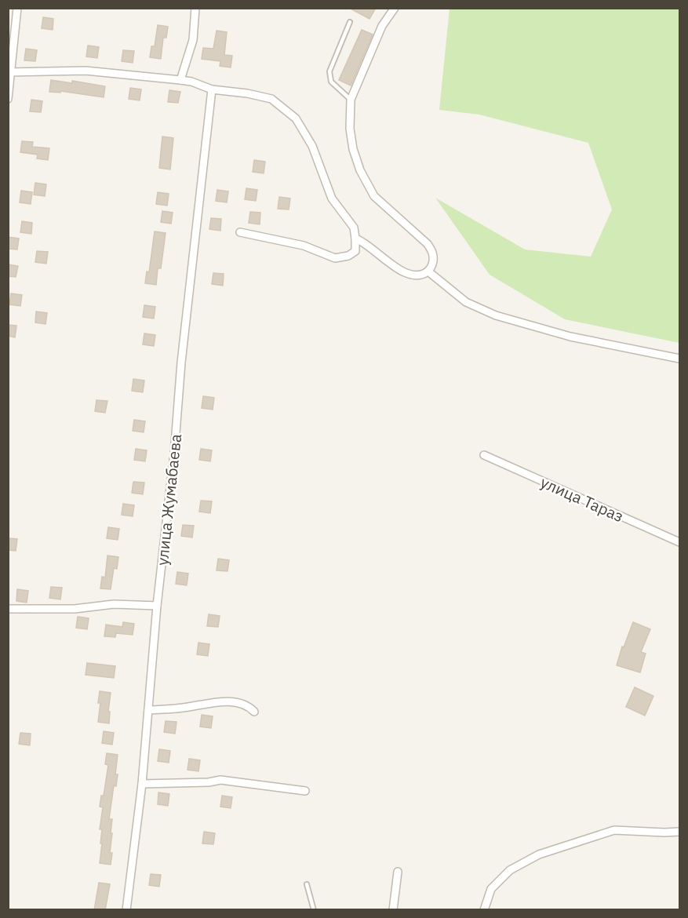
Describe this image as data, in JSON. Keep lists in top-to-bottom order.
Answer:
{
  "streets": {
    "street": ["улица Тараз", "улица Жумабаева"]
  }
}
